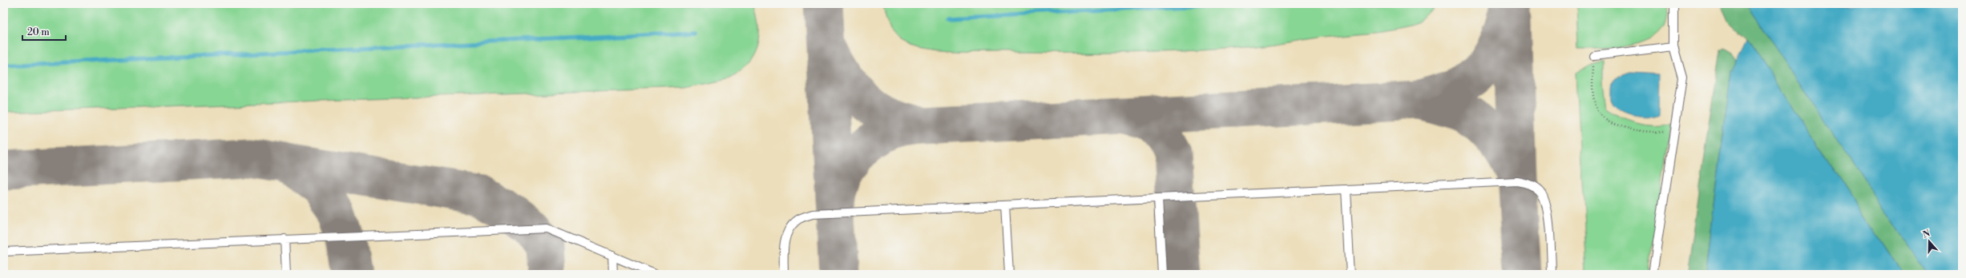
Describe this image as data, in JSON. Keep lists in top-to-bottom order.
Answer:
{
  "scale_bar": "20 m",
  "north": "top"
}
